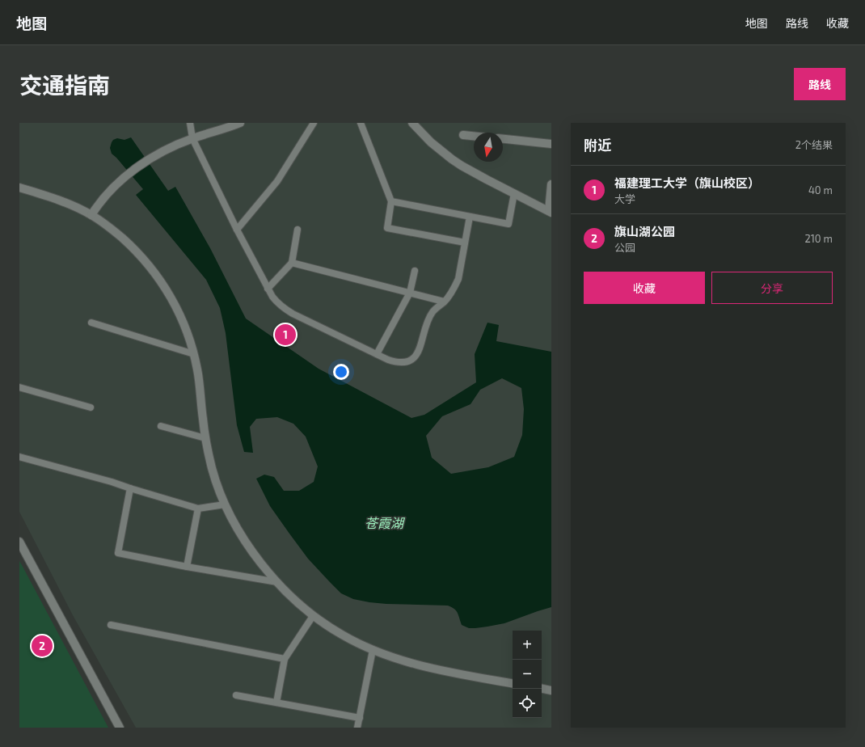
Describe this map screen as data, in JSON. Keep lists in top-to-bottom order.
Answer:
{
  "water": ["苍霞湖"],
  "north": "bottom",
  "page": {
    "header": "地图",
    "nav": ["地图", "路线", "收藏"],
    "title": "交通指南",
    "buttons": [
      "路线",
      ["收藏", "分享"]
    ],
    "heading": ["附近", "2个结果"],
    "list": [
      {
        "mark": "1",
        "name": "福建理工大学（旗山校区）",
        "note": "大学",
        "value": "40 m"
      },
      {
        "mark": "2",
        "name": "旗山湖公园",
        "note": "公园",
        "value": "210 m"
      }
    ],
    "pins": ["1", "2"],
    "map_buttons": ["+", "−"]
  }
}
